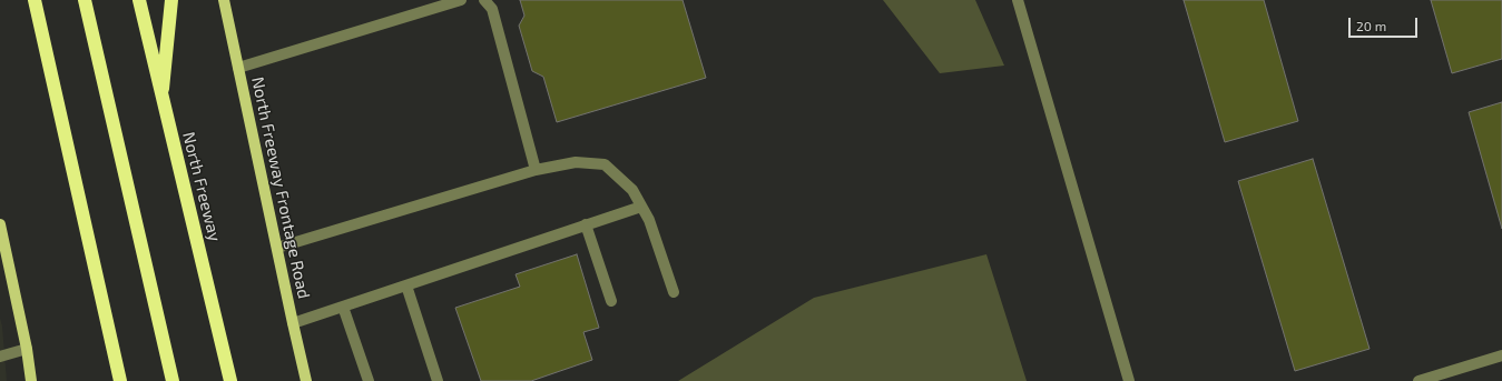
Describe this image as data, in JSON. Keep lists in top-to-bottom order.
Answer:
{
  "streets": {
    "highway": ["North Freeway"],
    "main road": ["North Freeway Frontage Road"]
  },
  "scale_bar": "20 m"
}
